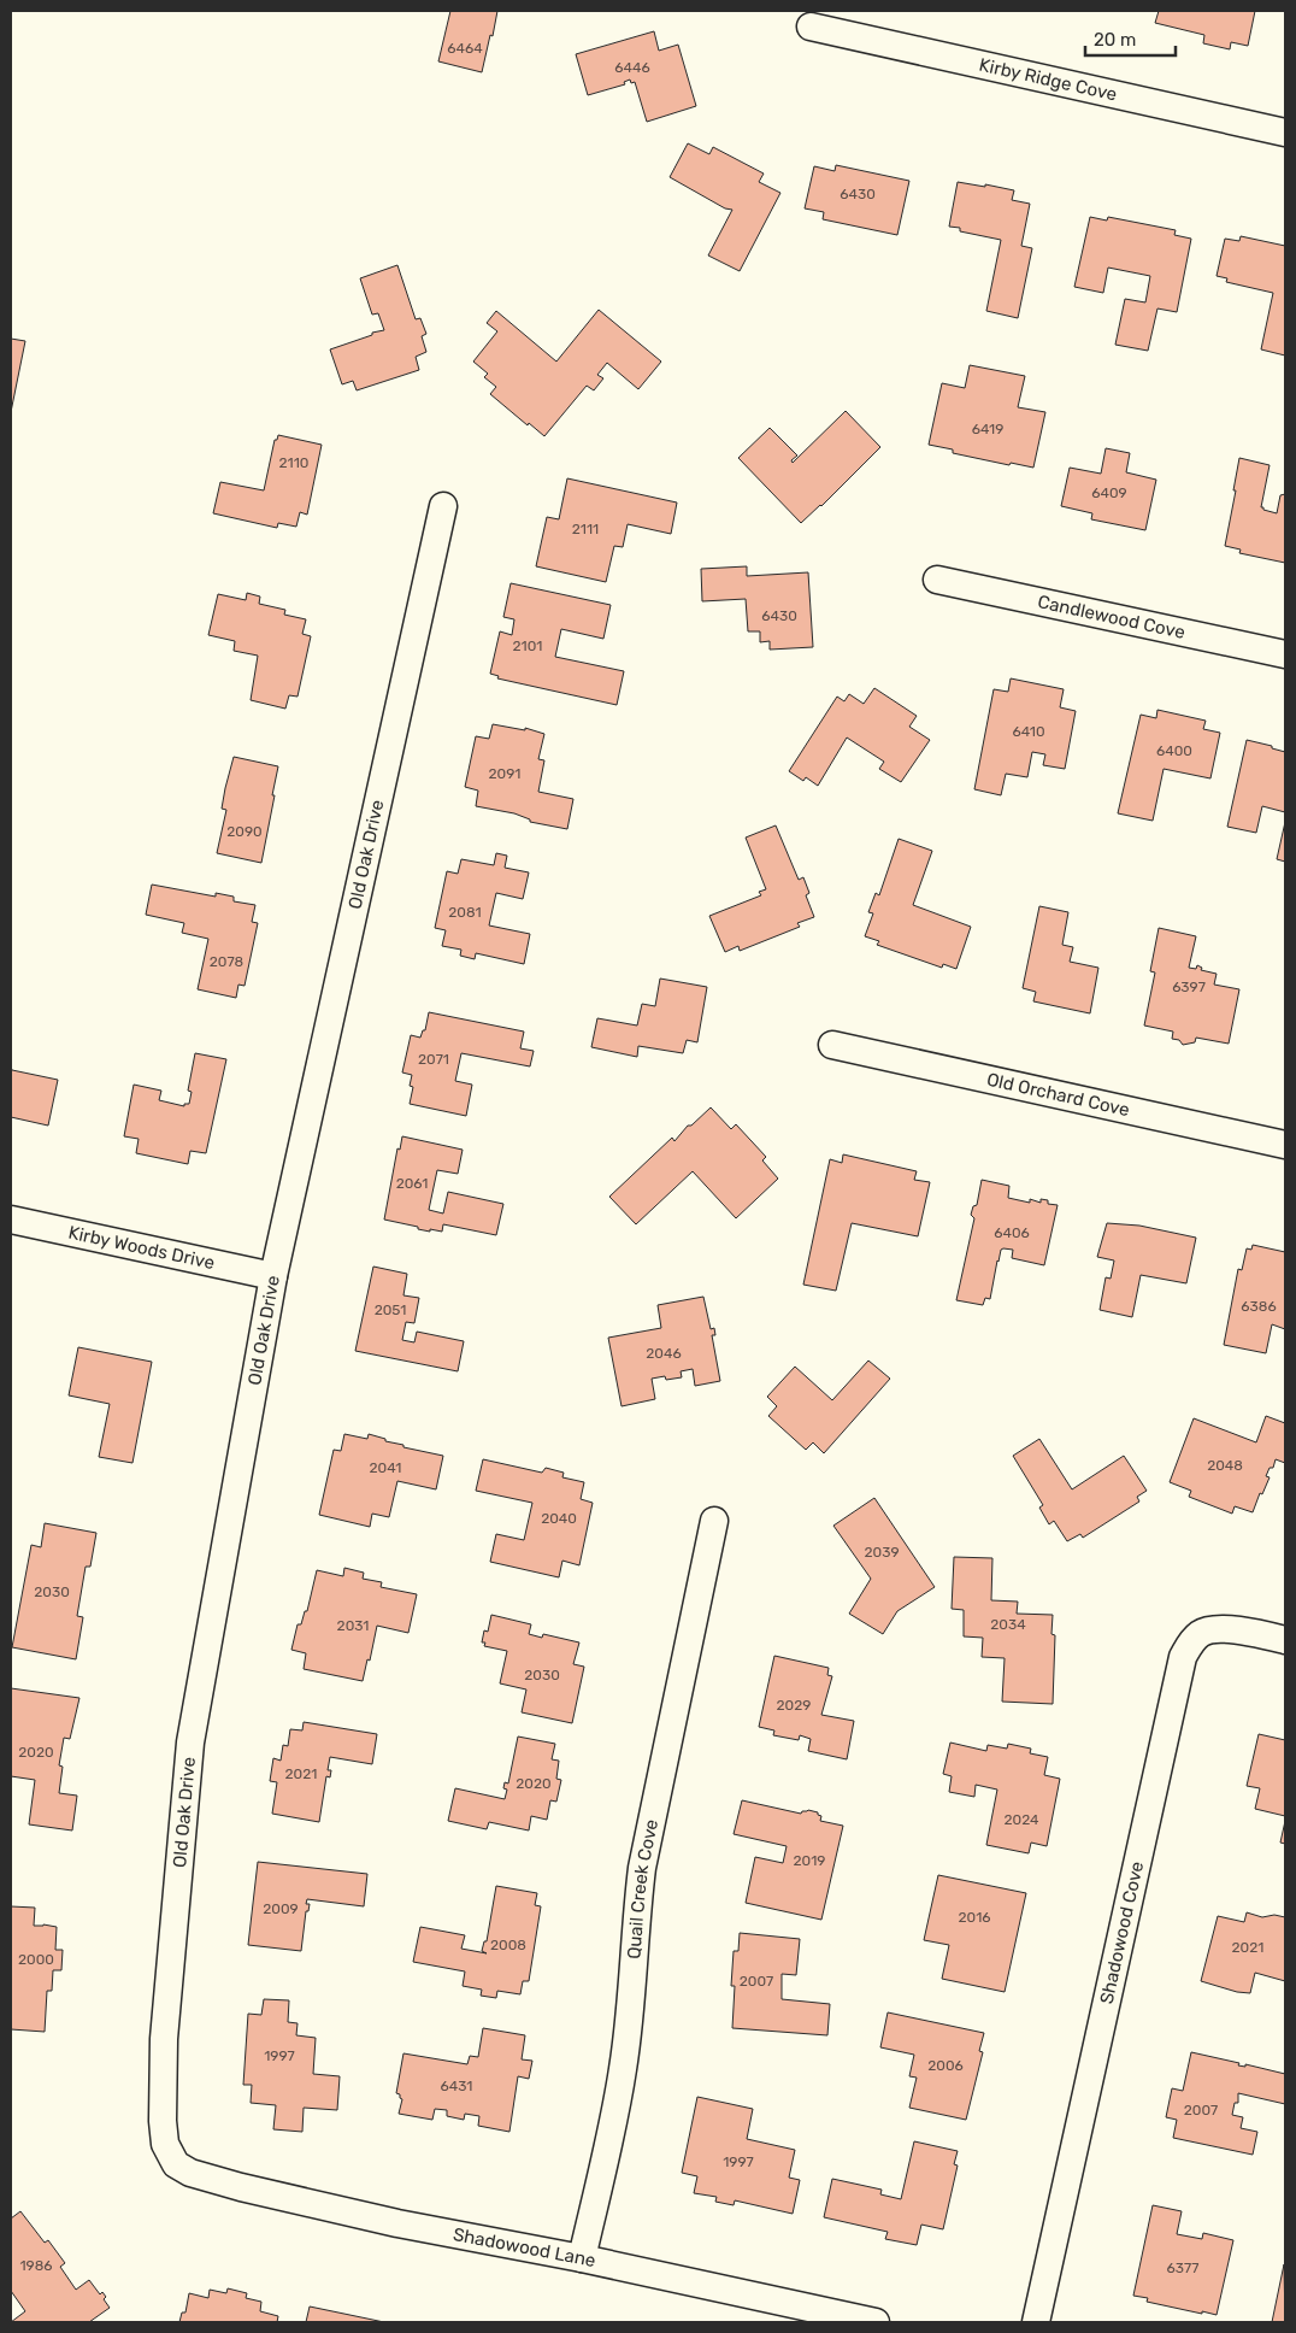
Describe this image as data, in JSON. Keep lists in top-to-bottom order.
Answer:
{
  "streets": {
    "street": [
      "Kirby Ridge Cove",
      "Candlewood Cove",
      "Old Oak Drive",
      "Old Orchard Cove",
      "Kirby Woods Drive",
      "Quail Creek Cove",
      "Shadowood Cove",
      "Shadowood Lane"
    ]
  },
  "crossings": [
    ["Old Oak Drive", "Kirby Woods Drive"],
    ["Old Oak Drive", "Shadowood Lane"],
    ["Quail Creek Cove", "Shadowood Lane"]
  ],
  "house_numbers": [
    "6464",
    "6446",
    "6430",
    "6419",
    "2110",
    "6409",
    "2111",
    "6430",
    "2101",
    "6410",
    "6400",
    "2091",
    "2090",
    "2081",
    "2078",
    "6397",
    "2071",
    "2061",
    "6406",
    "6386",
    "2051",
    "2046",
    "2048",
    "2041",
    "2040",
    "2039",
    "2030",
    "2034",
    "2031",
    "2030",
    "2029",
    "2020",
    "2021",
    "2020",
    "2024",
    "2019",
    "2009",
    "2016",
    "2008",
    "2021",
    "2000",
    "2007",
    "1997",
    "2006",
    "6431",
    "2007",
    "1997",
    "1986",
    "6377"
  ],
  "scale_bar": "20 m"
}
